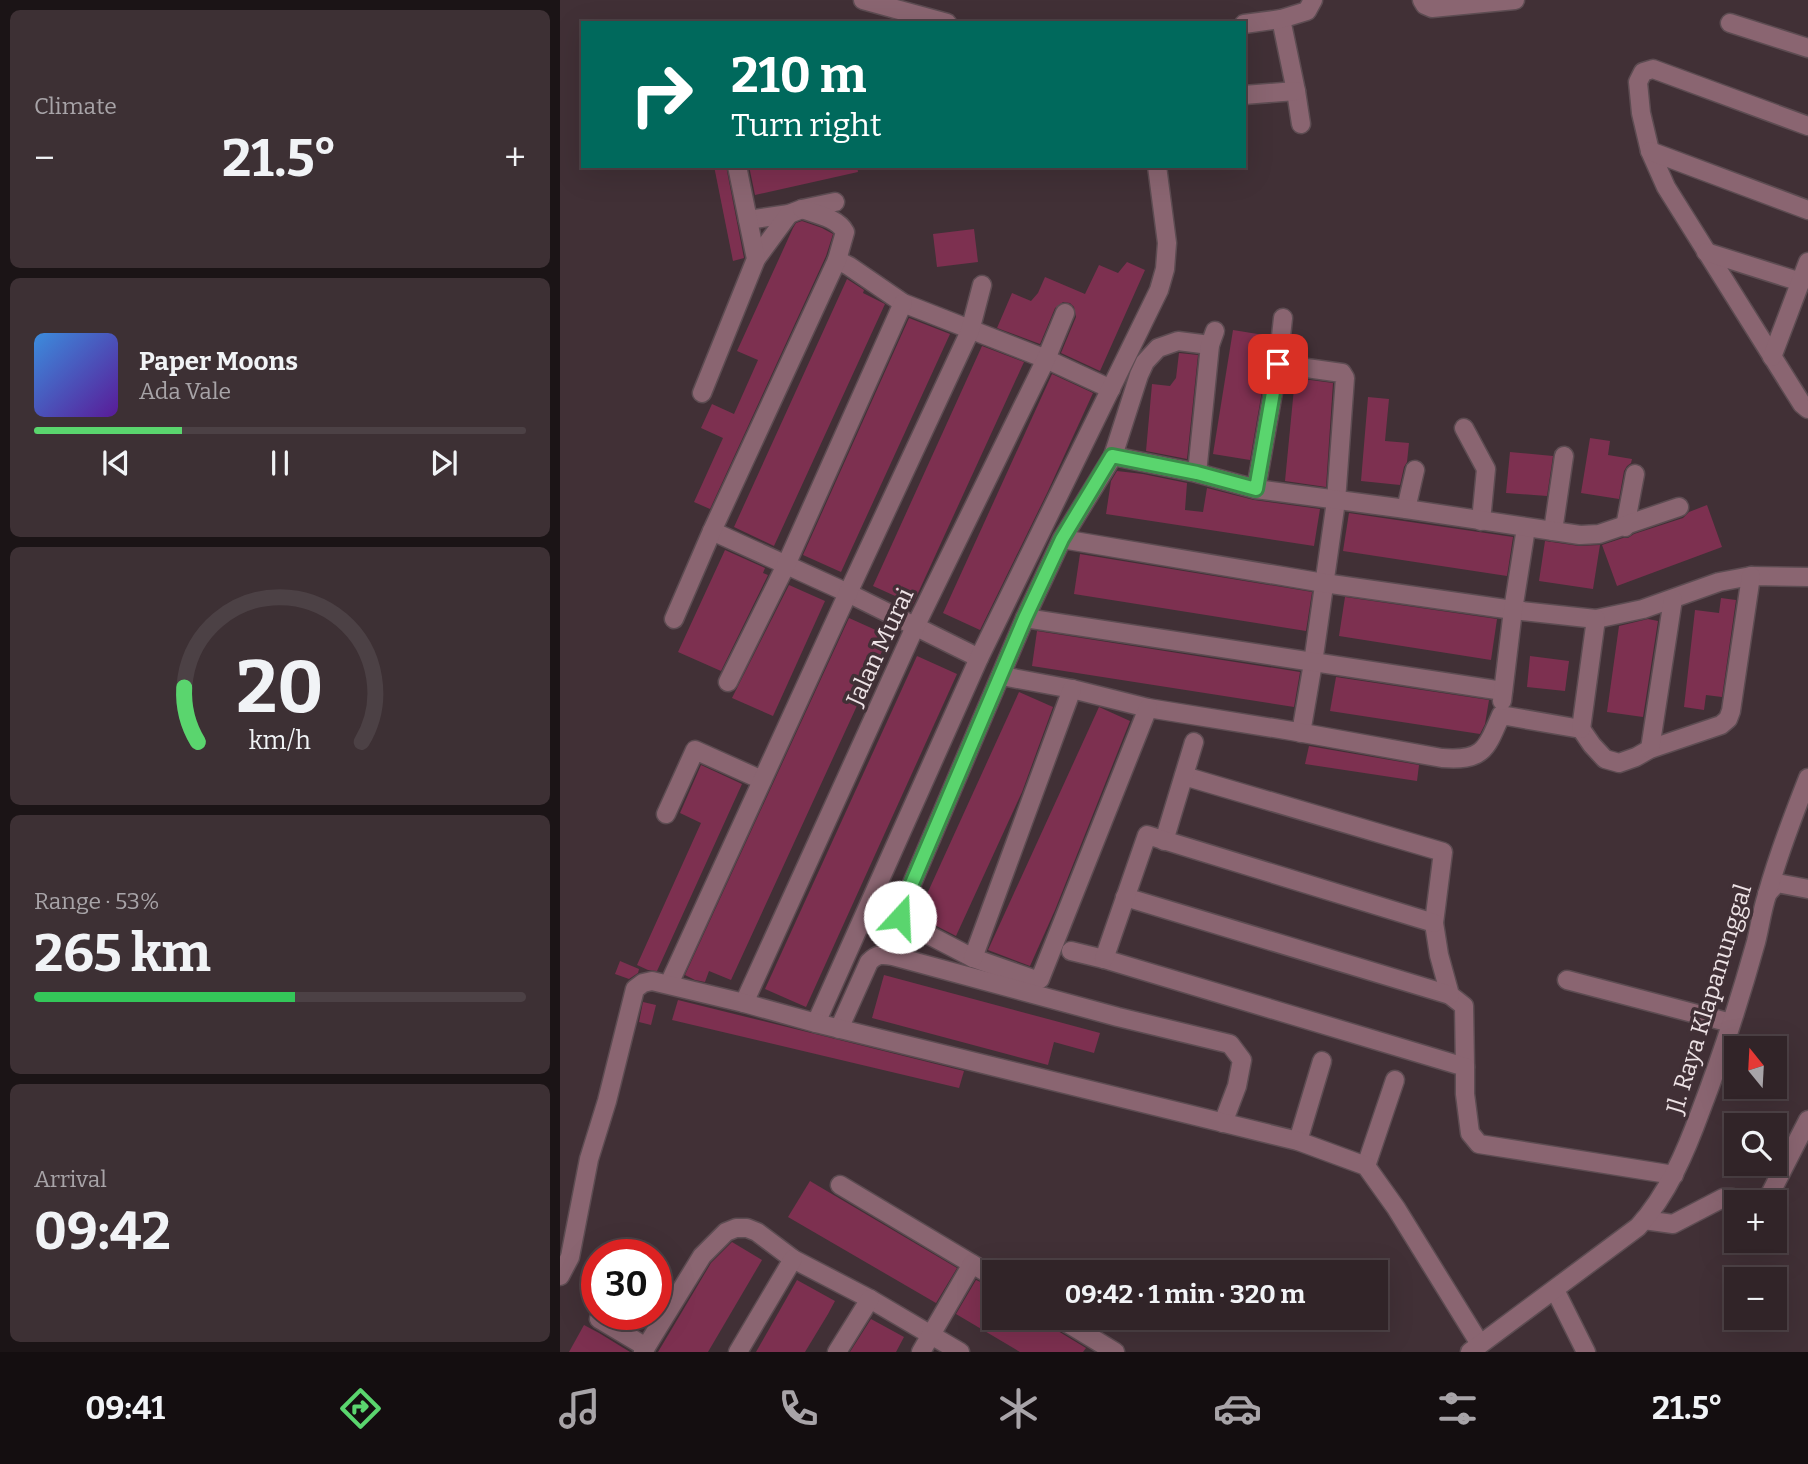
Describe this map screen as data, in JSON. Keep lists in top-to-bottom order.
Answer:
{
  "streets": {
    "street": ["Jalan Murai", "Jl. Raya Klapanunggal"]
  },
  "north": "top",
  "page": {
    "tile": [
      "Climate",
      ["Range · 53%", "265 km"],
      ["Arrival", "09:42"]
    ],
    "turn": ["210 m", "Turn right"],
    "heat": ["−", "21.5°", "+"],
    "song": ["Paper Moons", "Ada Vale"],
    "map_buttons": ["+", "−"],
    "limit": "30",
    "trip": "09:42 · 1 min · 320 m",
    "tabs": ["09:41", "21.5°"],
    "gauge": ["20", "km/h"]
  }
}
